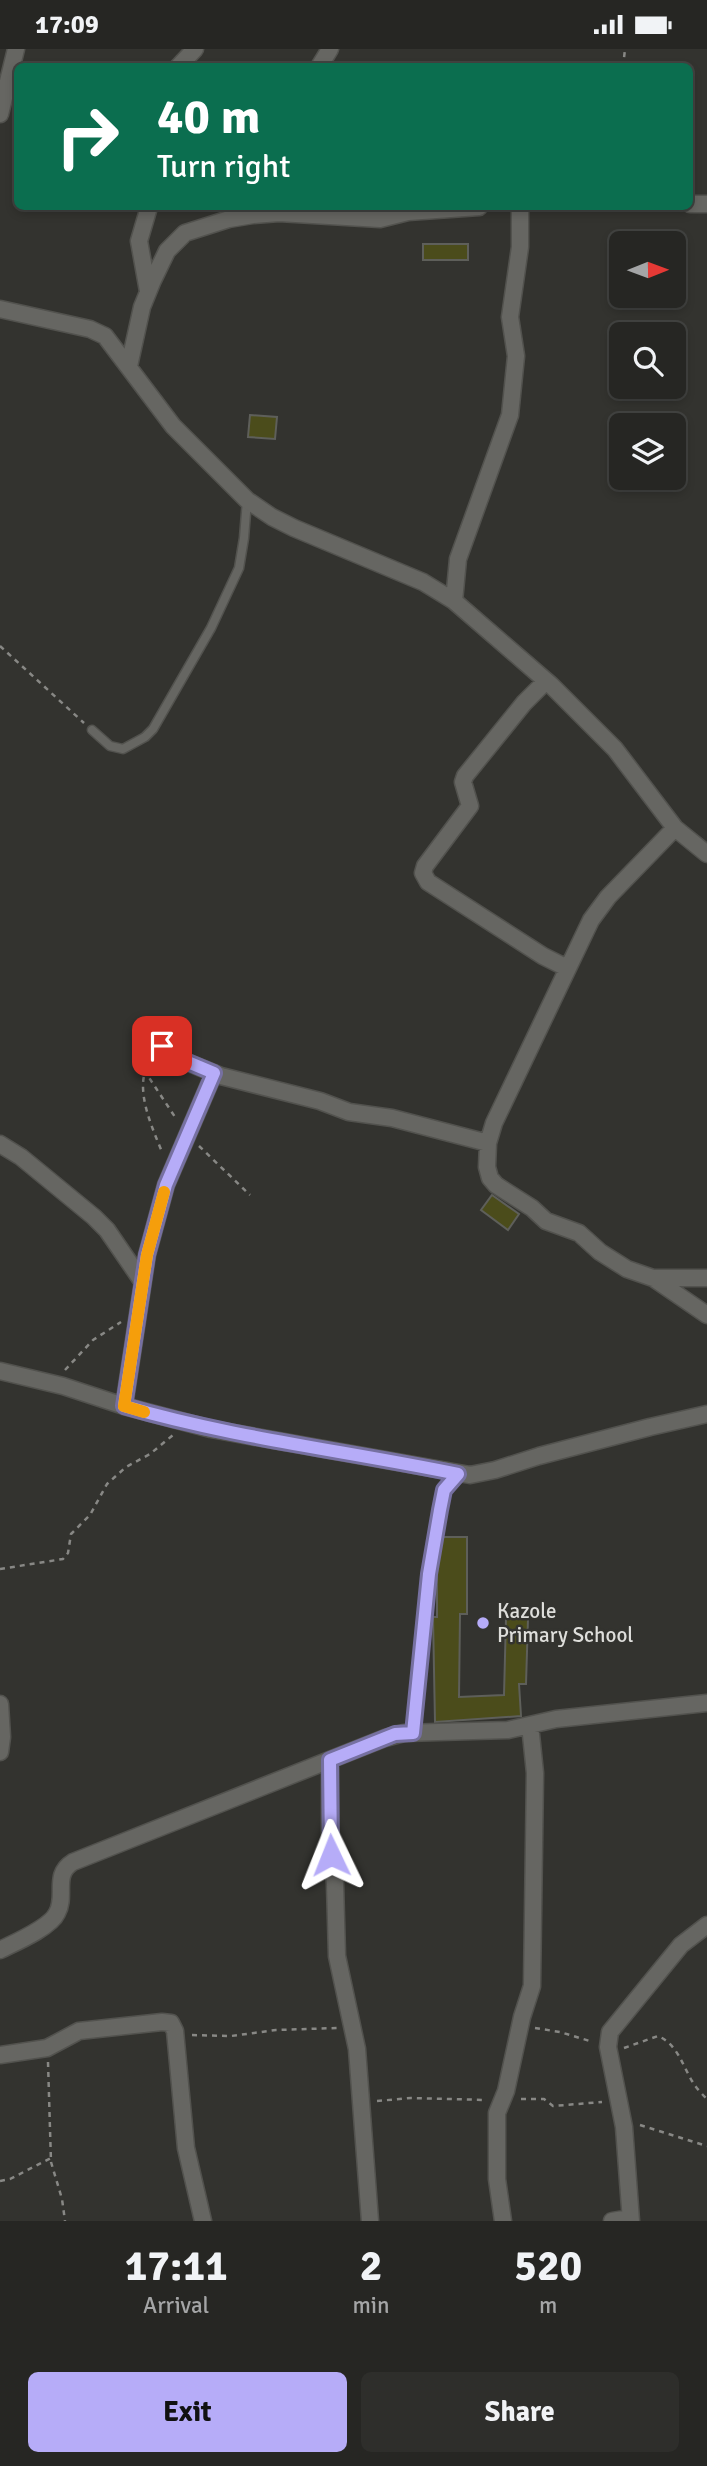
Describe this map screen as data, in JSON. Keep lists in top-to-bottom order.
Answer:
{
  "places": ["Kazole Primary School"],
  "north": "right",
  "page": {
    "status": "17:09",
    "turn": ["40 m", "Turn right"],
    "eta": [
      "17:11",
      "Arrival",
      "2",
      "min",
      "520",
      "m"
    ],
    "buttons": ["Exit", "Share"]
  }
}
